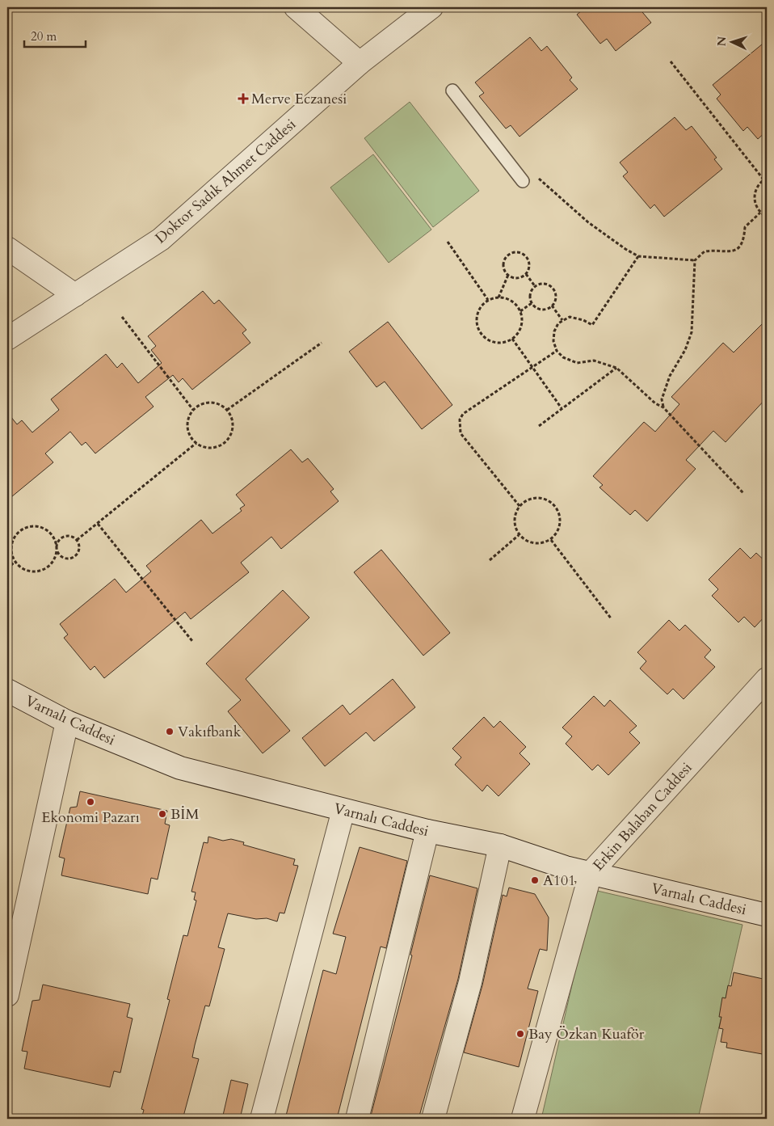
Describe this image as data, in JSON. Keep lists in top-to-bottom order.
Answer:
{
  "streets": {
    "street": ["Doktor Sadık Ahmet Caddesi", "Varnalı Caddesi", "Erkin Balaban Caddesi"]
  },
  "crossings": [
    ["Varnalı Caddesi", "Erkin Balaban Caddesi"]
  ],
  "places": {
    "health": ["Merve Eczanesi"],
    "other": [
      "Vakıfbank",
      "Ekonomi Pazarı",
      "BİM",
      "A101",
      "Bay Özkan Kuaför"
    ]
  },
  "scale_bar": "20 m",
  "north": "left"
}
